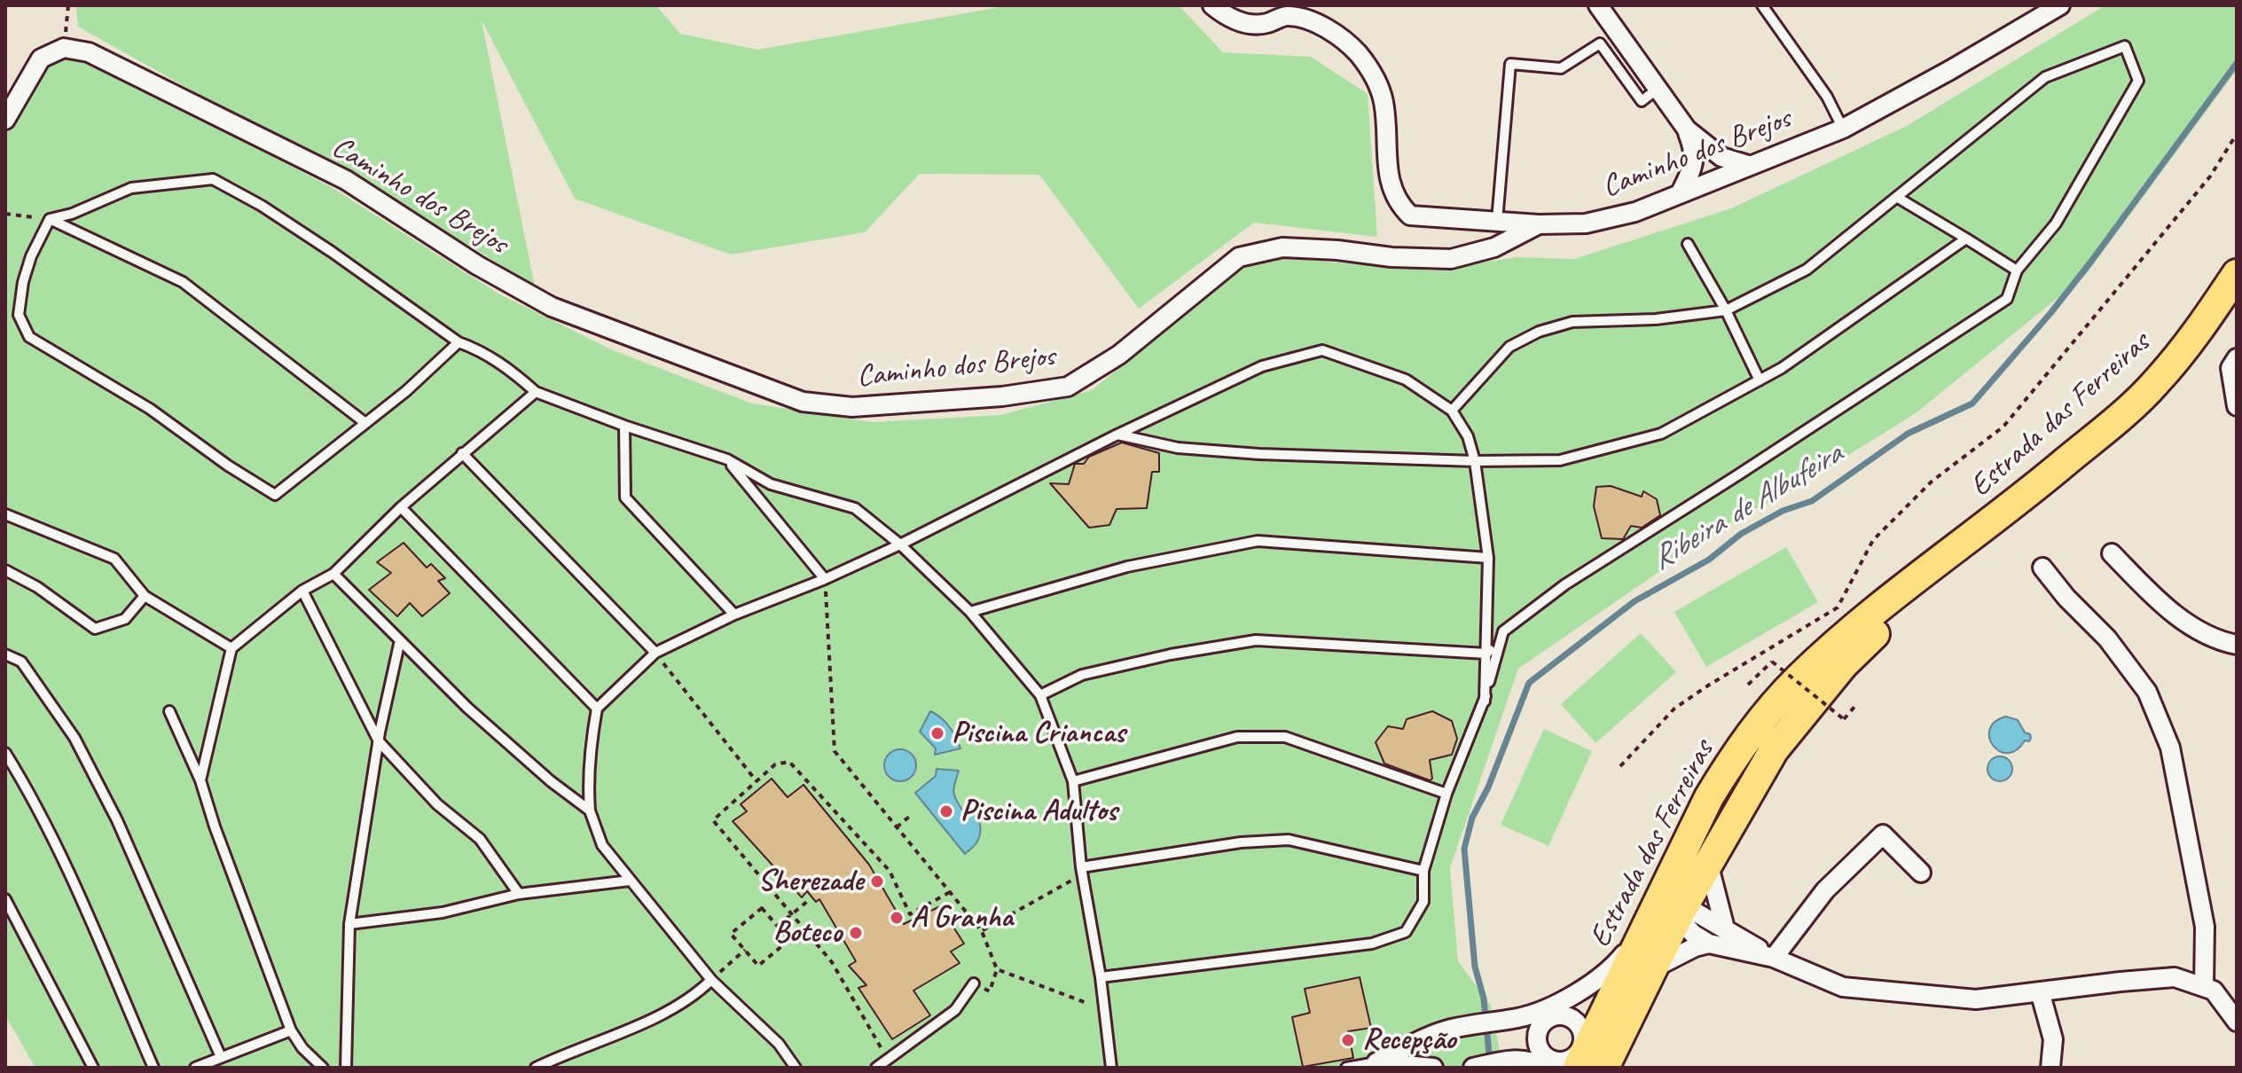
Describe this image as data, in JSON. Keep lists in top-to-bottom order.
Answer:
{
  "streets": {
    "main road": ["Estrada das Ferreiras"],
    "street": ["Caminho dos Brejos"]
  },
  "water": ["Ribeira de Albufeira"],
  "places": [
    "Piscina Criancas",
    "Piscina Adultos",
    "Sherezade",
    "A Granha",
    "Boteco",
    "Recepção"
  ]
}
